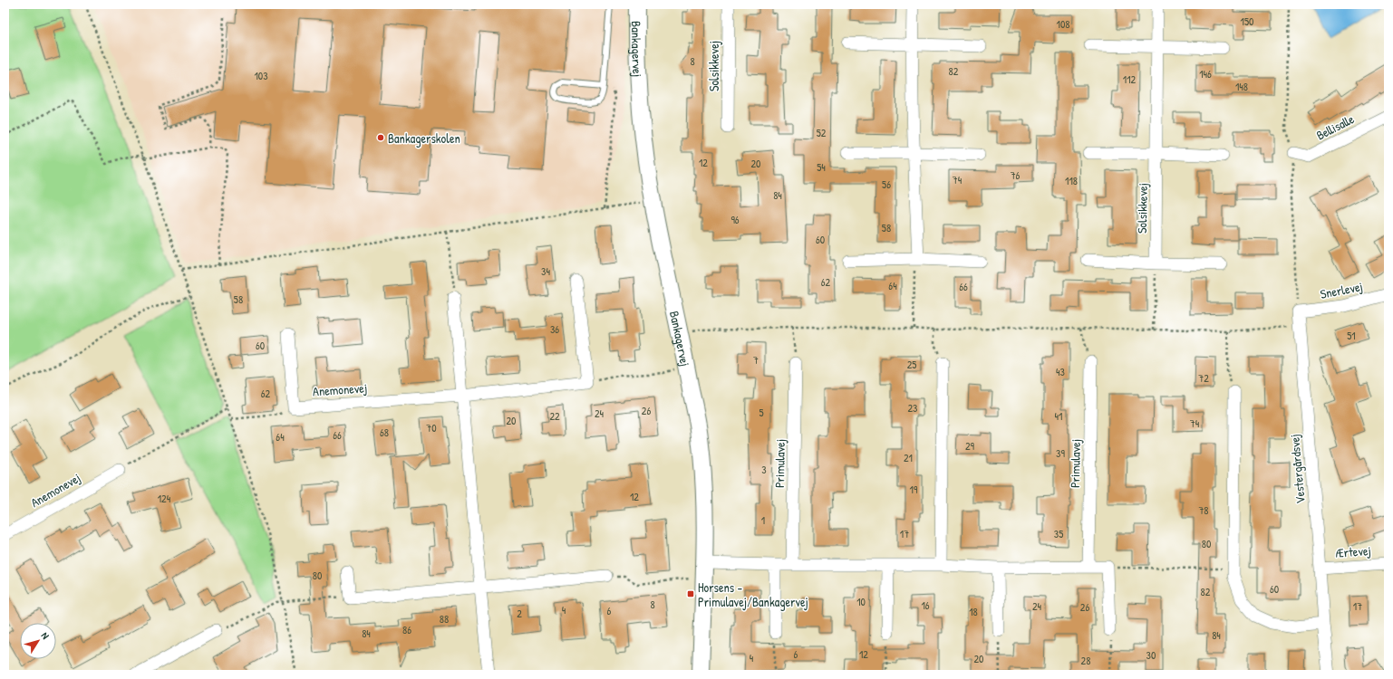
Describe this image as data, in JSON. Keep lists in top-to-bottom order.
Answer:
{
  "streets": {
    "street": [
      "Bankagervej",
      "Solsikkevej",
      "Bellisalle",
      "Snerlevej",
      "Anemonevej",
      "Primulavej",
      "Vestergårdsvej",
      "Ærtevej"
    ]
  },
  "crossings": [
    ["Snerlevej", "Vestergårdsvej"],
    ["Vestergårdsvej", "Ærtevej"]
  ],
  "places": {
    "other": ["Bankagerskolen"],
    "transit": ["Horsens - Primulavej/Bankagervej"]
  },
  "house_numbers": [
    "150",
    "108",
    "8",
    "82",
    "146",
    "103",
    "112",
    "148",
    "52",
    "12",
    "20",
    "54",
    "76",
    "74",
    "118",
    "56",
    "84",
    "96",
    "58",
    "60",
    "34",
    "62",
    "64",
    "66",
    "58",
    "36",
    "51",
    "60",
    "7",
    "25",
    "43",
    "72",
    "62",
    "23",
    "26",
    "5",
    "24",
    "22",
    "41",
    "20",
    "74",
    "70",
    "68",
    "66",
    "64",
    "29",
    "39",
    "21",
    "3",
    "19",
    "12",
    "124",
    "78",
    "1",
    "17",
    "35",
    "80",
    "80",
    "60",
    "82",
    "10",
    "8",
    "16",
    "24",
    "17",
    "26",
    "4",
    "6",
    "18",
    "2",
    "88",
    "86",
    "84",
    "84",
    "6",
    "12",
    "30",
    "4",
    "20",
    "28"
  ],
  "north": "top right"
}
